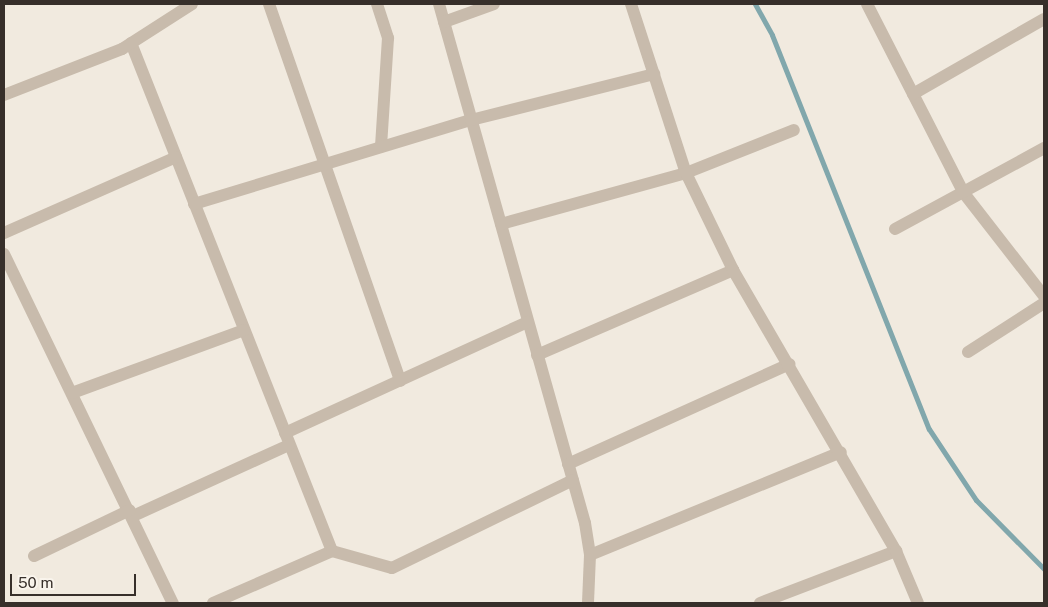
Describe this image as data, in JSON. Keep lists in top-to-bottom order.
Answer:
{
  "scale_bar": "50 m"
}
